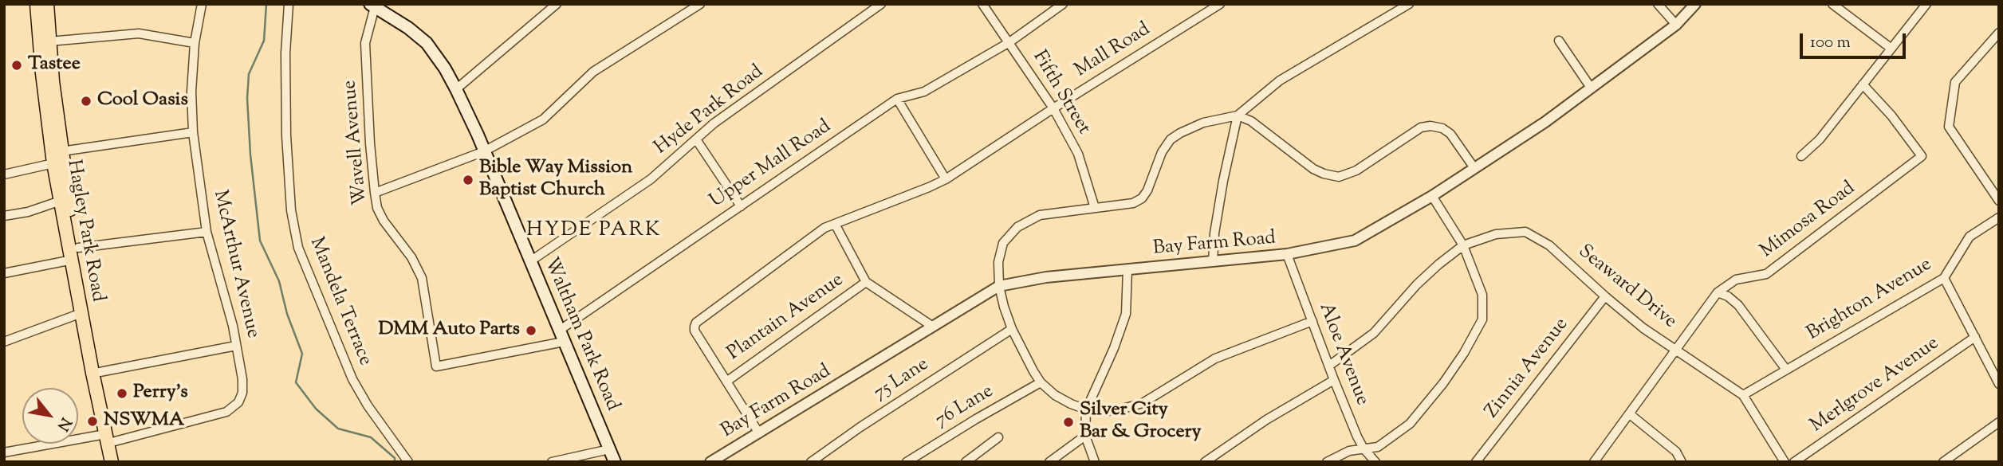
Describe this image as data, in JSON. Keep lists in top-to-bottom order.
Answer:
{
  "streets": {
    "main road": ["Hagley Park Road", "Waltham Park Road"],
    "street": [
      "Mall Road",
      "Fifth Street",
      "Hyde Park Road",
      "Wavell Avenue",
      "Upper Mall Road",
      "Mimosa Road",
      "Bay Farm Road",
      "McArthur Avenue",
      "Seaward Drive",
      "Brighton Avenue",
      "Mandela Terrace",
      "Plantain Avenue",
      "Aloe Avenue",
      "Zinnia Avenue",
      "75 Lane",
      "Merlgrove Avenue",
      "76 Lane"
    ]
  },
  "crossings": [
    ["Mall Road", "Fifth Street"],
    ["Mall Road", "Bay Farm Road"],
    ["Mall Road", "Plantain Avenue"],
    ["Fifth Street", "Upper Mall Road"],
    ["Hyde Park Road", "Waltham Park Road"],
    ["Wavell Avenue", "Upper Mall Road"],
    ["Wavell Avenue", "Waltham Park Road"],
    ["Upper Mall Road", "Waltham Park Road"],
    ["Mimosa Road", "Seaward Drive"],
    ["Hagley Park Road", "McArthur Avenue"],
    ["Bay Farm Road", "Aloe Avenue"],
    ["Seaward Drive", "Brighton Avenue"],
    ["Seaward Drive", "Aloe Avenue"],
    ["Seaward Drive", "Zinnia Avenue"]
  ],
  "districts": ["HYDE PARK"],
  "places": [
    "Tastee",
    "Cool Oasis",
    "Bible Way Mission Baptist Church",
    "DMM Auto Parts",
    "Perry's",
    "NSWMA",
    "Silver City Bar & Grocery"
  ],
  "scale_bar": "100 m",
  "north": "bottom right"
}
